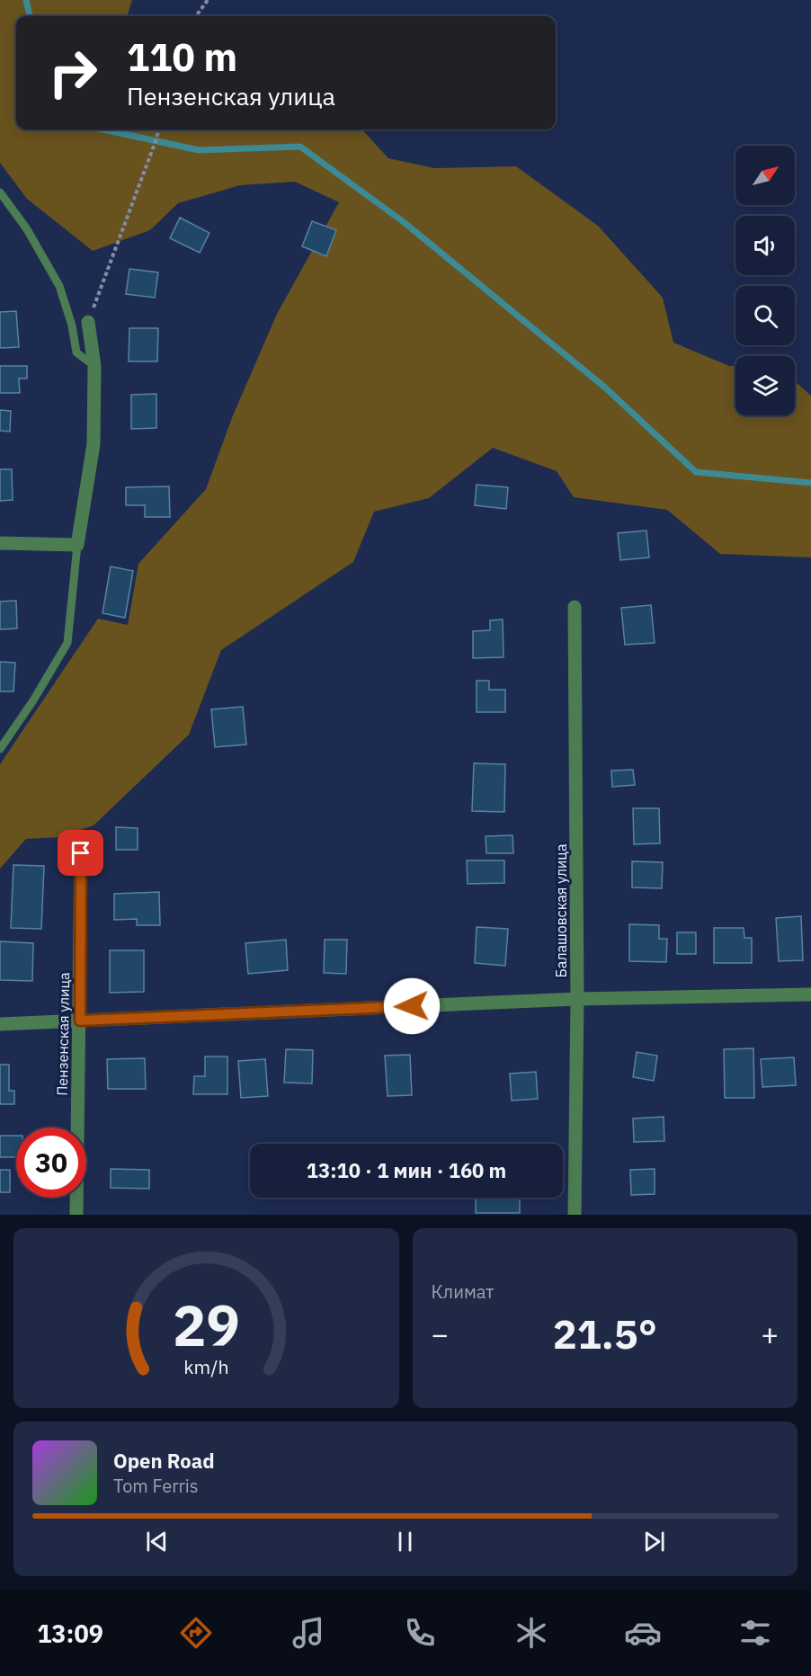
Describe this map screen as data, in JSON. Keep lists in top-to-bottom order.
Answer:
{
  "streets": {
    "street": ["Балашовская улица", "Пензенская улица"]
  },
  "north": "top right",
  "page": {
    "turn": ["110 m", "Пензенская улица"],
    "limit": "30",
    "trip": "13:10 · 1 мин · 160 m",
    "tile": "Климат",
    "heat": ["−", "21.5°", "+"],
    "song": ["Open Road", "Tom Ferris"],
    "tabs": "13:09",
    "gauge": ["29", "km/h"]
  }
}
